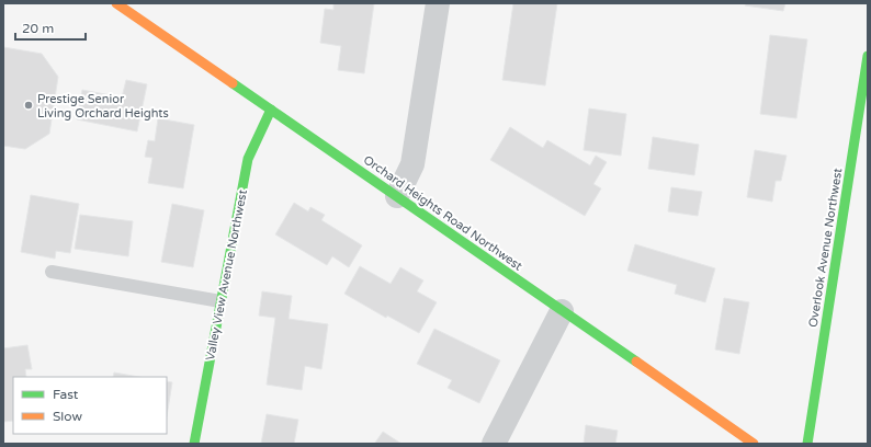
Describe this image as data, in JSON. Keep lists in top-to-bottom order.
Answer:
{
  "streets": {
    "main road": ["Orchard Heights Road Northwest", "Overlook Avenue Northwest", "Valley View Avenue Northwest"]
  },
  "crossings": [
    ["Orchard Heights Road Northwest", "Valley View Avenue Northwest"]
  ],
  "places": ["Prestige Senior Living Orchard Heights"],
  "legend": ["Fast", "Slow"],
  "scale_bar": "20 m"
}
